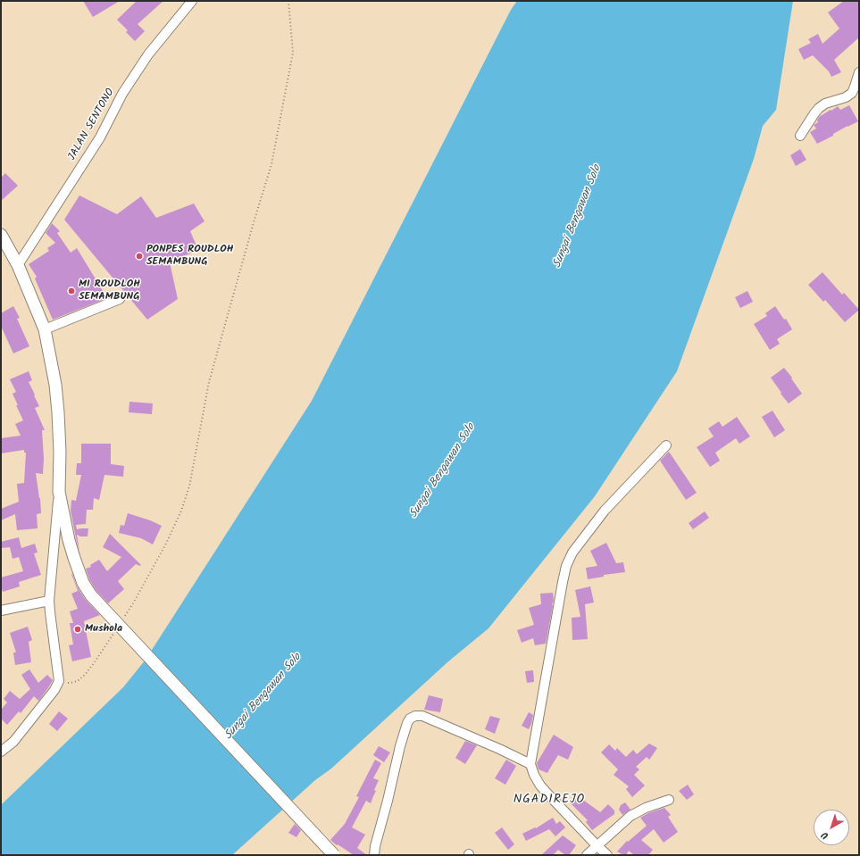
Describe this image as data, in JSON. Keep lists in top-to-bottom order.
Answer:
{
  "streets": {
    "street": ["JALAN SENTONO"]
  },
  "districts": ["NGADIREJO"],
  "water": ["Sungai Bengawan Solo"],
  "places": ["PONPES ROUDLOH SEMAMBUNG", "MI ROUDLOH SEMAMBUNG", "Mushola"],
  "north": "bottom left"
}
